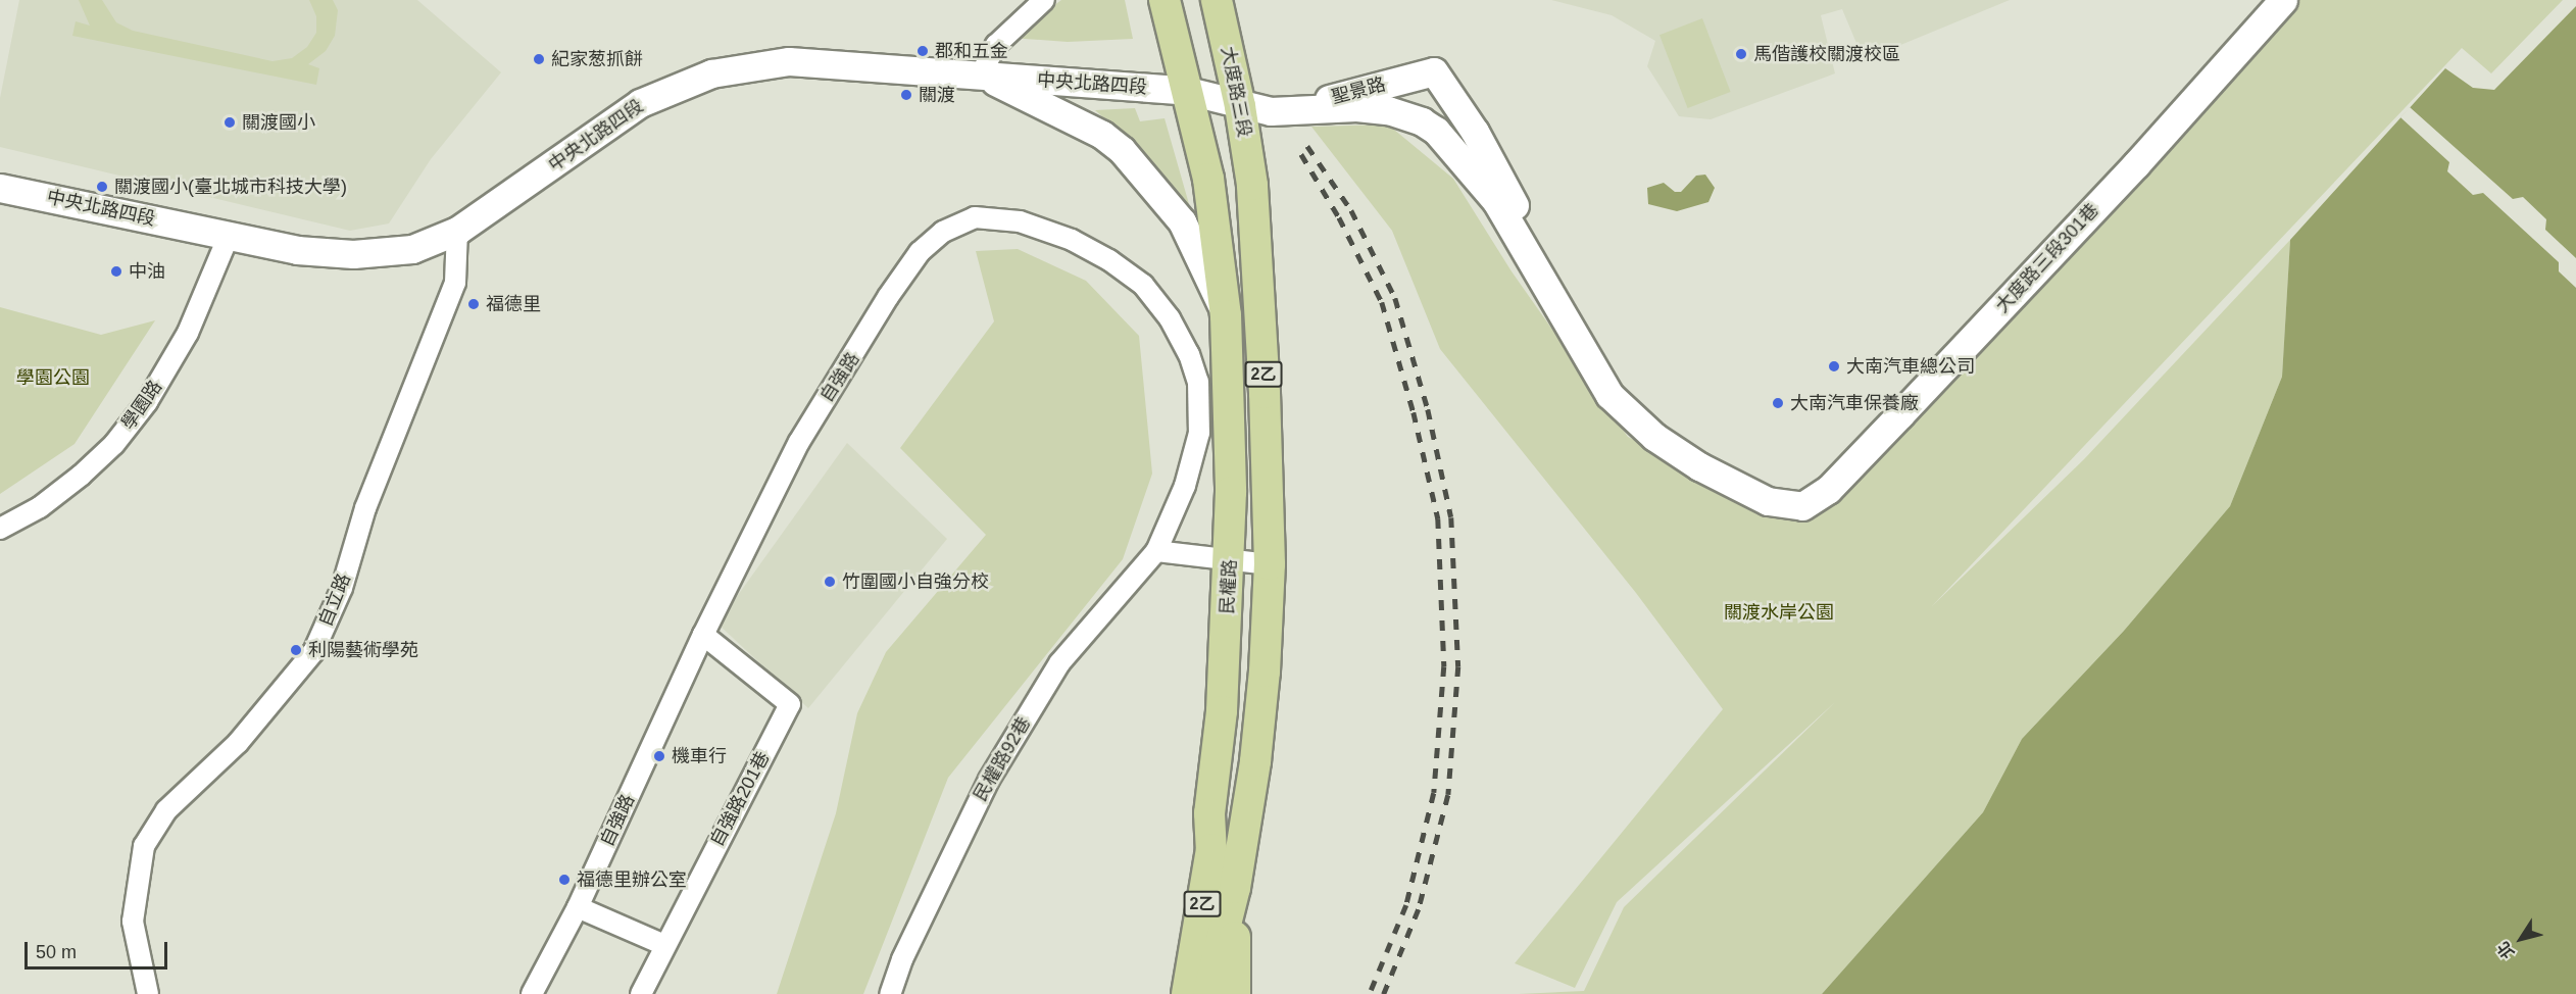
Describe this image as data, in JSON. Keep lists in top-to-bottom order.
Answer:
{
  "streets": {
    "main road": ["大度路三段", "2乙", "民權路"],
    "street": [
      "中央北路四段",
      "聖景路",
      "大度路三段301巷",
      "自強路",
      "學園路",
      "自立路",
      "民權路92巷",
      "自強路201巷"
    ]
  },
  "crossings": [
    ["中央北路四段", "聖景路"],
    ["中央北路四段", "大度路三段"],
    ["中央北路四段", "2乙"],
    ["中央北路四段", "學園路"],
    ["中央北路四段", "民權路"],
    ["中央北路四段", "自立路"],
    ["大度路三段", "2乙"],
    ["2乙", "民權路"],
    ["自強路", "民權路92巷"],
    ["自強路", "自強路201巷"]
  ],
  "parks": ["學園公園", "關渡水岸公園"],
  "places": [
    "郡和五金",
    "馬偕護校關渡校區",
    "紀家葱抓餅",
    "關渡",
    "關渡國小",
    "關渡國小(臺北城市科技大學)",
    "中油",
    "福德里",
    "大南汽車總公司",
    "大南汽車保養廠",
    "竹圍國小自強分校",
    "利陽藝術學苑",
    "機車行",
    "福德里辦公室"
  ],
  "scale_bar": "50 m",
  "north": "bottom left"
}
